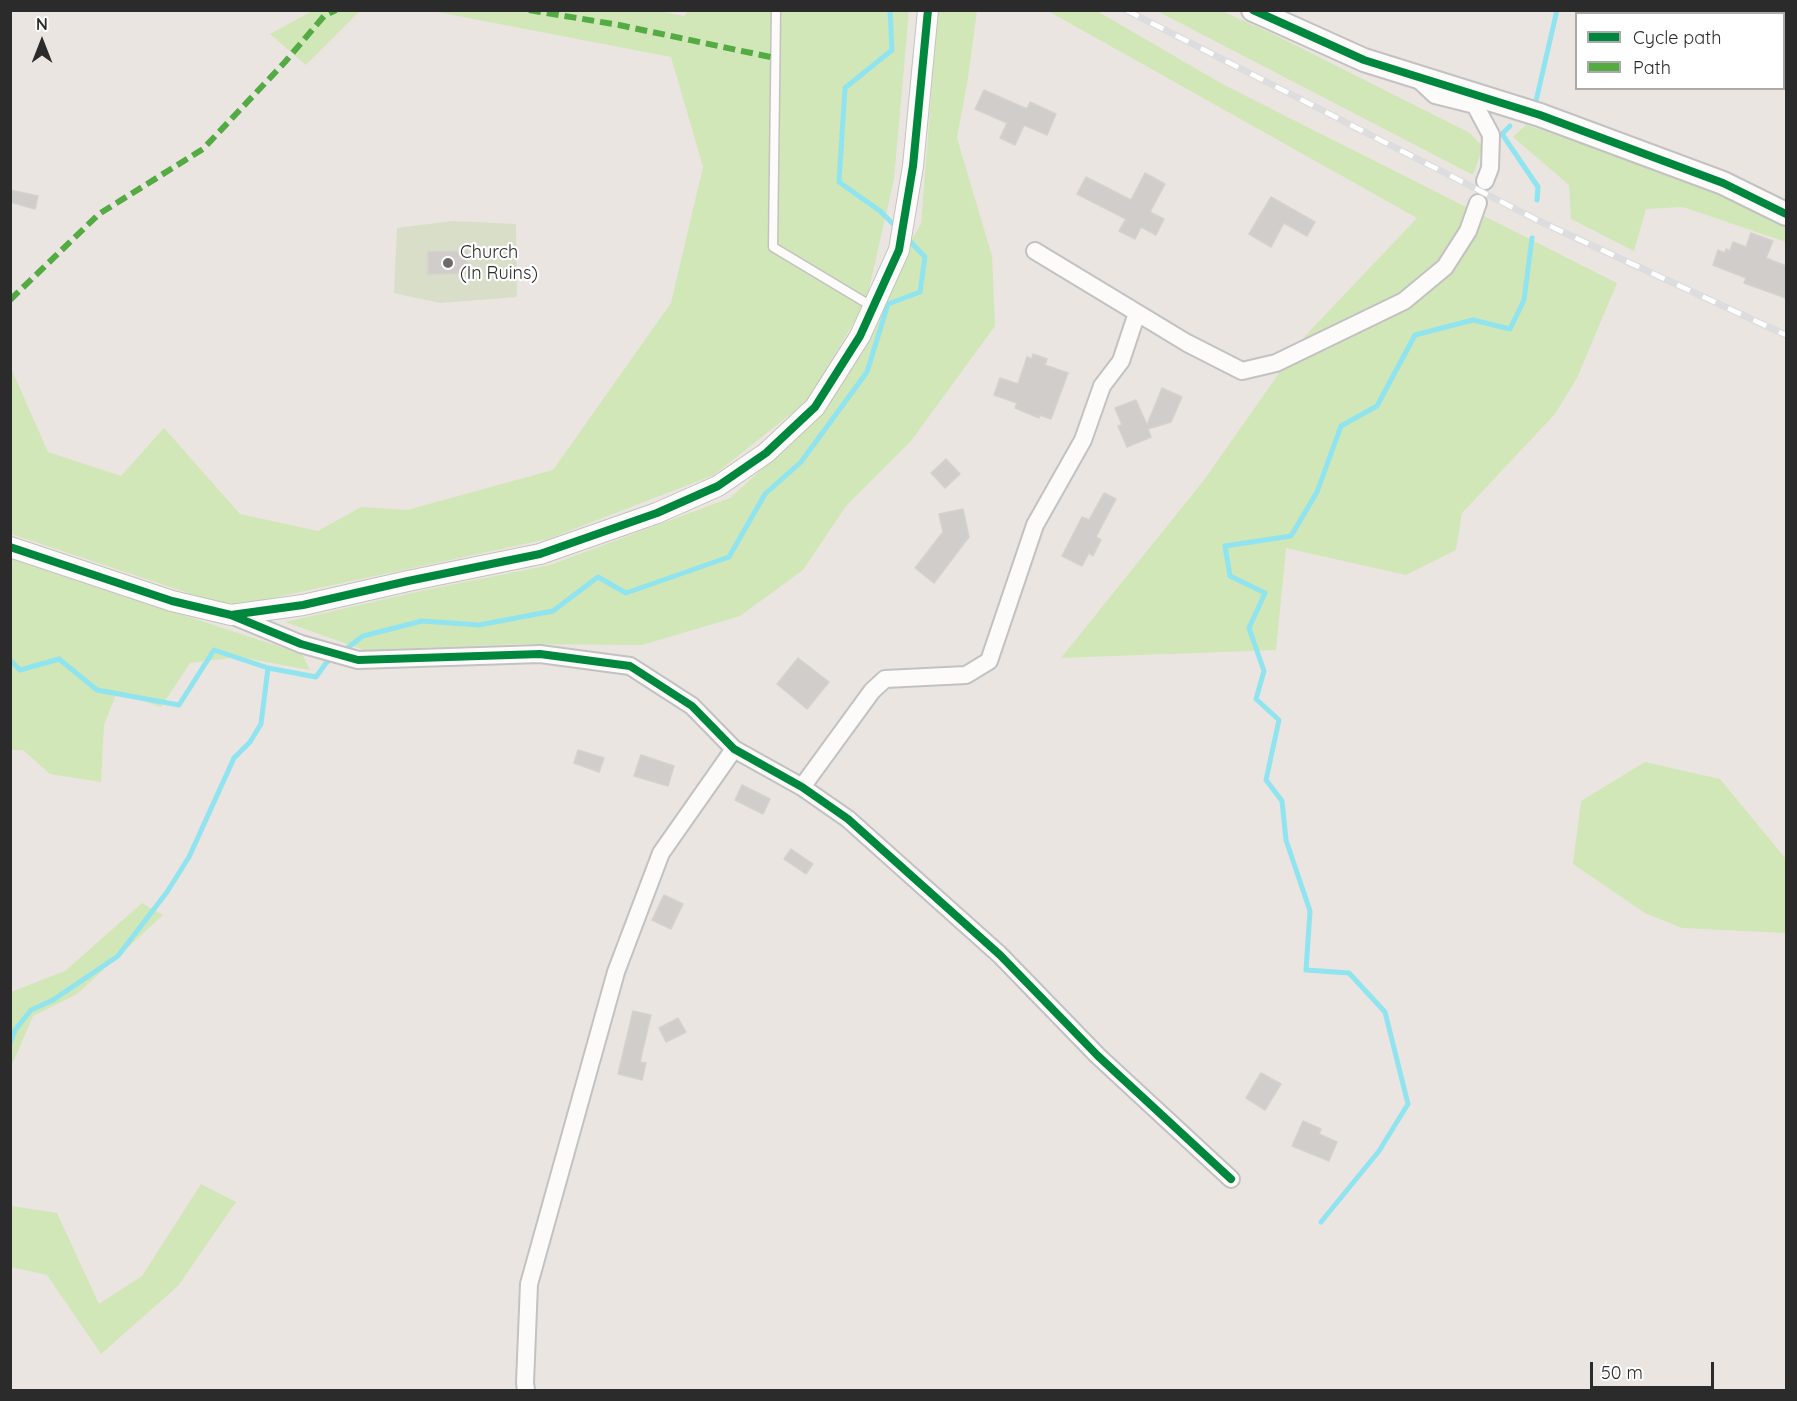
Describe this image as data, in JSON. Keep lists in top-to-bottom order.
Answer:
{
  "places": ["Church (In Ruins)"],
  "legend": ["Cycle path", "Path"],
  "scale_bar": "50 m",
  "north": "top"
}
